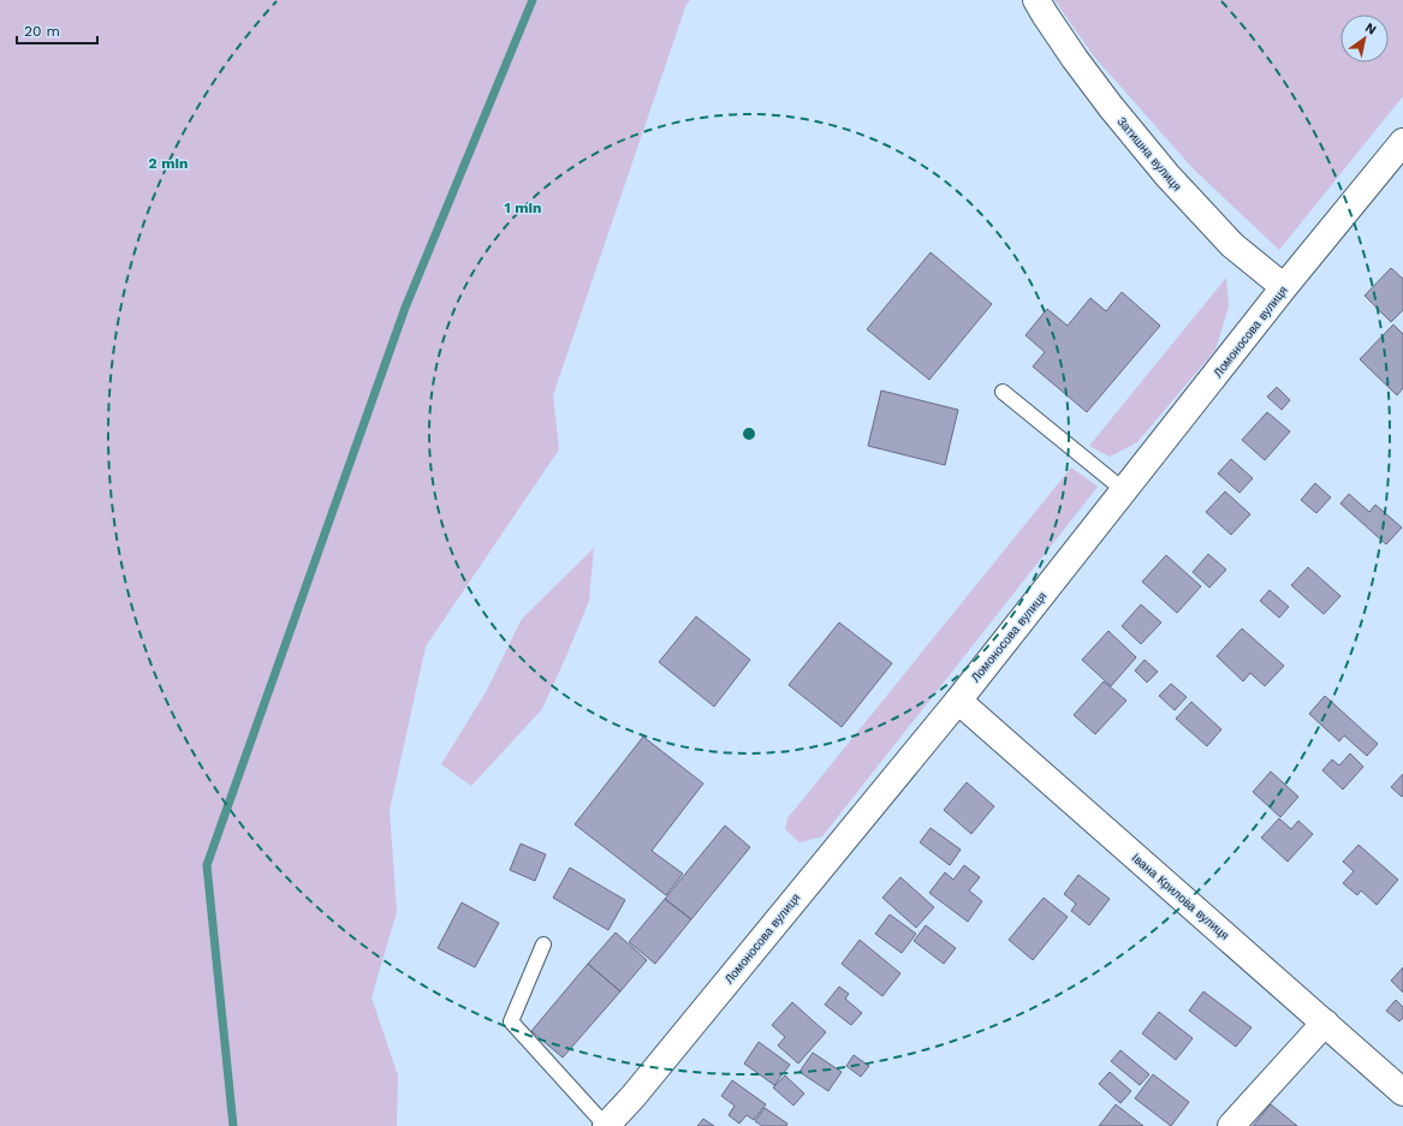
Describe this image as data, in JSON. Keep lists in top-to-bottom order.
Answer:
{
  "streets": {
    "street": ["Затишна вулиця", "Ломоносова вулиця", "Івана Крилова вулиця"]
  },
  "crossings": [
    ["Затишна вулиця", "Ломоносова вулиця"],
    ["Ломоносова вулиця", "Івана Крилова вулиця"]
  ],
  "scale_bar": "20 m",
  "north": "top right",
  "rings": ["2 min", "1 min"]
}
